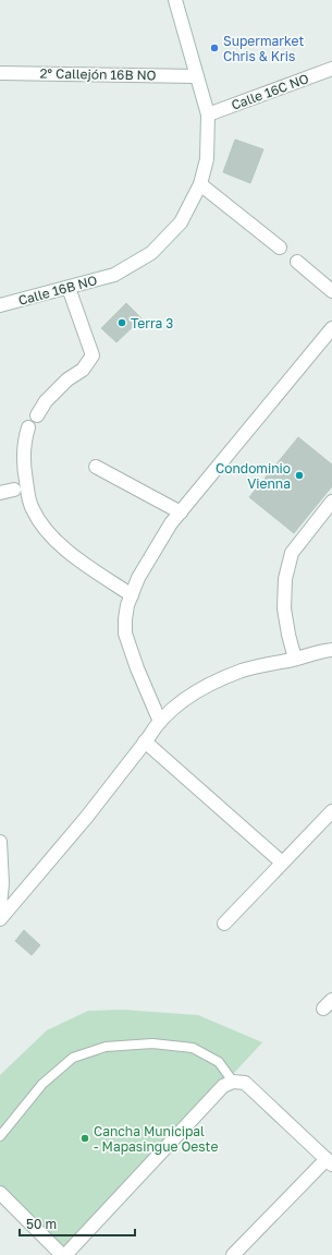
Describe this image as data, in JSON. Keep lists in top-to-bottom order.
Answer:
{
  "streets": {
    "street": ["2° Callejón 16B NO", "Calle 16C NO", "Calle 16B NO"]
  },
  "crossings": [
    ["2° Callejón 16B NO", "Calle 16B NO"],
    ["Calle 16C NO", "Calle 16B NO"]
  ],
  "places": [
    "Supermarket Chris & Kris",
    "Terra 3",
    "Condominio Vienna",
    "Cancha Municipal - Mapasingue Oeste"
  ],
  "scale_bar": "50 m"
}
